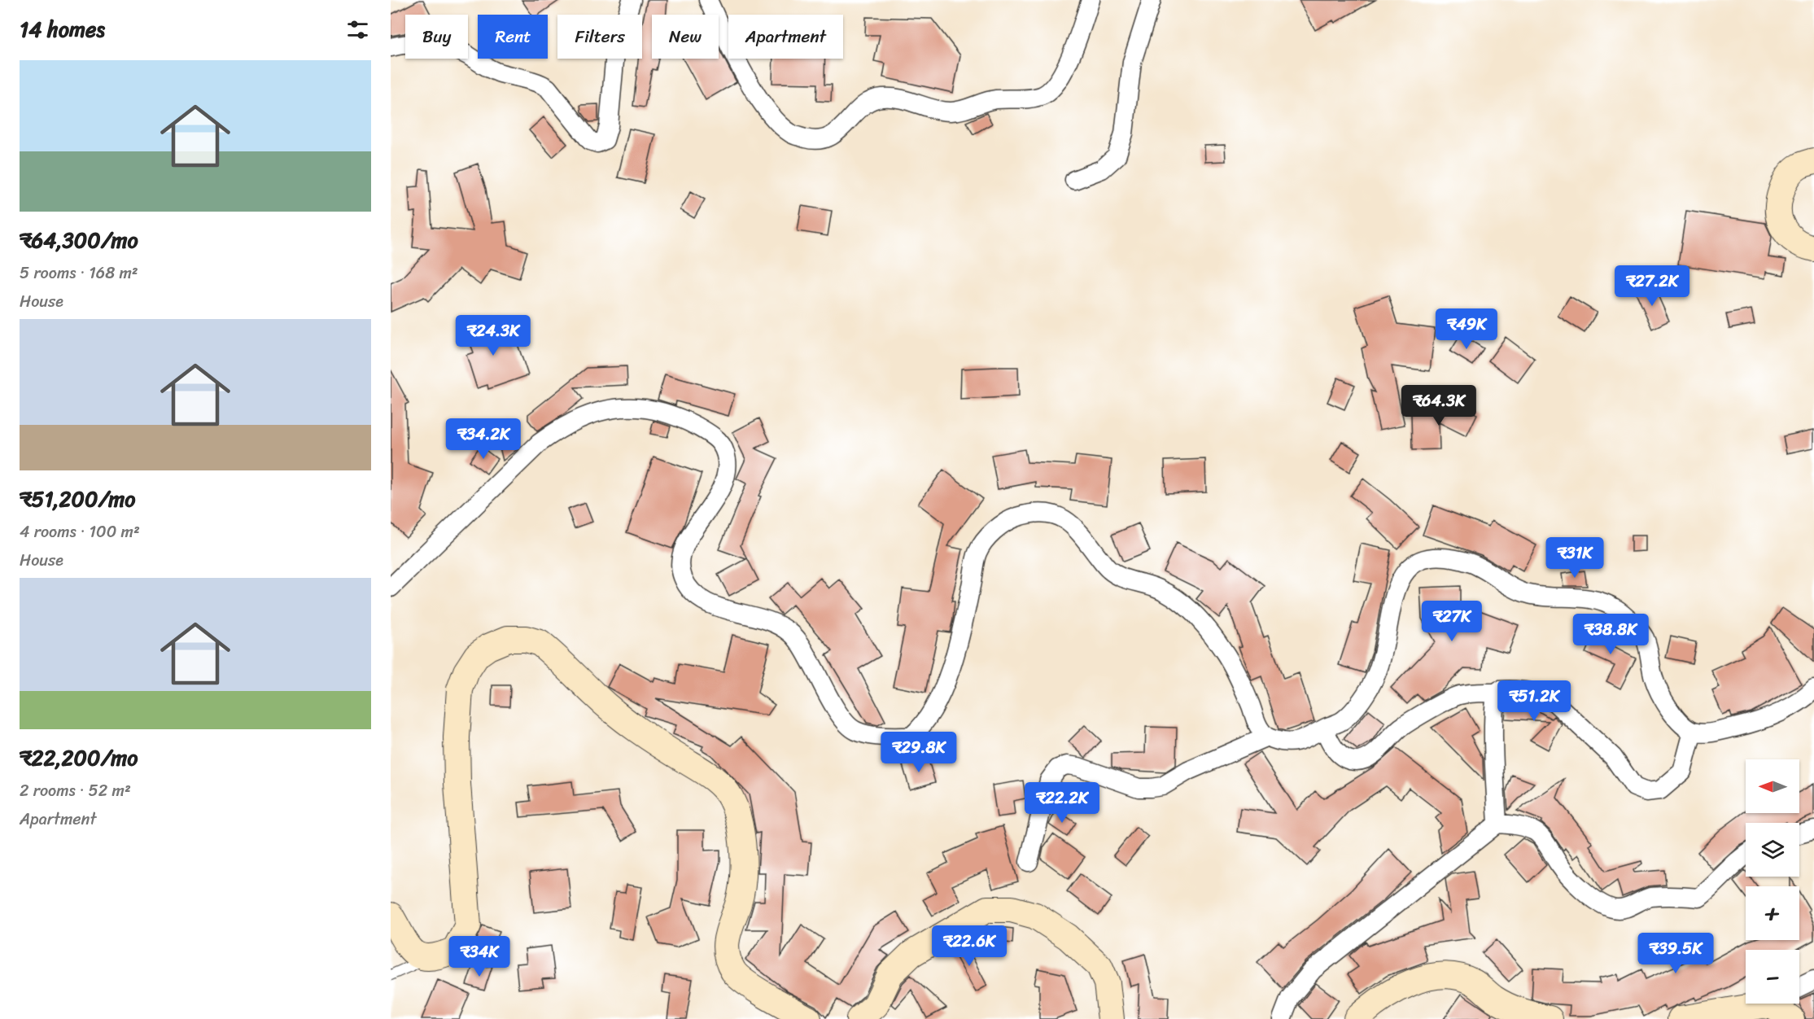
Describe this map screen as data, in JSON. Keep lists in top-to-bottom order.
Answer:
{
  "north": "left",
  "page": {
    "heading": "14 homes",
    "chip": [
      "Buy",
      "Rent",
      "Filters",
      "New",
      "Apartment"
    ],
    "list": [
      {
        "name": "₹64,300/mo",
        "note": "5 rooms · 168 m² · House"
      },
      {
        "name": "₹51,200/mo",
        "note": "4 rooms · 100 m² · House"
      },
      {
        "name": "₹22,200/mo",
        "note": "2 rooms · 52 m² · Apartment"
      }
    ],
    "price": [
      "₹27.2K",
      "₹49K",
      "₹24.3K",
      "₹64.3K",
      "₹34.2K",
      "₹31K",
      "₹27K",
      "₹38.8K",
      "₹51.2K",
      "₹29.8K",
      "₹22.2K",
      "₹22.6K",
      "₹39.5K",
      "₹34K"
    ],
    "map_buttons": ["+", "−"]
  }
}
